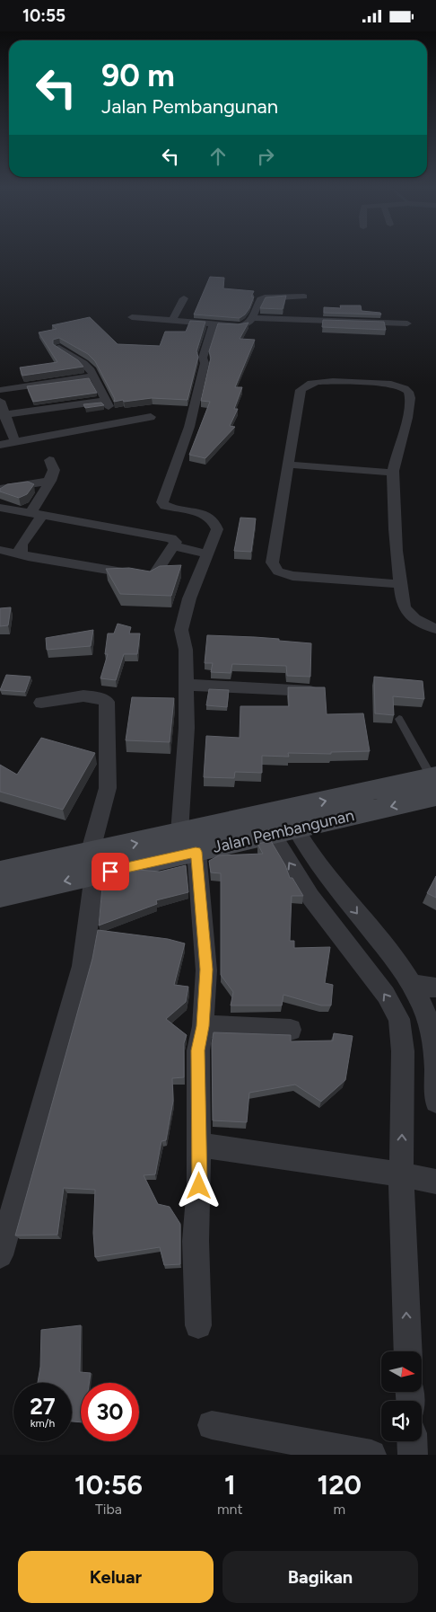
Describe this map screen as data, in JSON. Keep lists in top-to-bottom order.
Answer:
{
  "streets": {
    "main road": ["Jalan Pembangunan"]
  },
  "north": "right",
  "page": {
    "status": "10:55",
    "turn": ["90 m", "Jalan Pembangunan"],
    "speed": "27 km/h",
    "limit": "30",
    "eta": [
      "10:56",
      "Tiba",
      "1",
      "mnt",
      "120",
      "m"
    ],
    "buttons": ["Keluar", "Bagikan"]
  }
}
